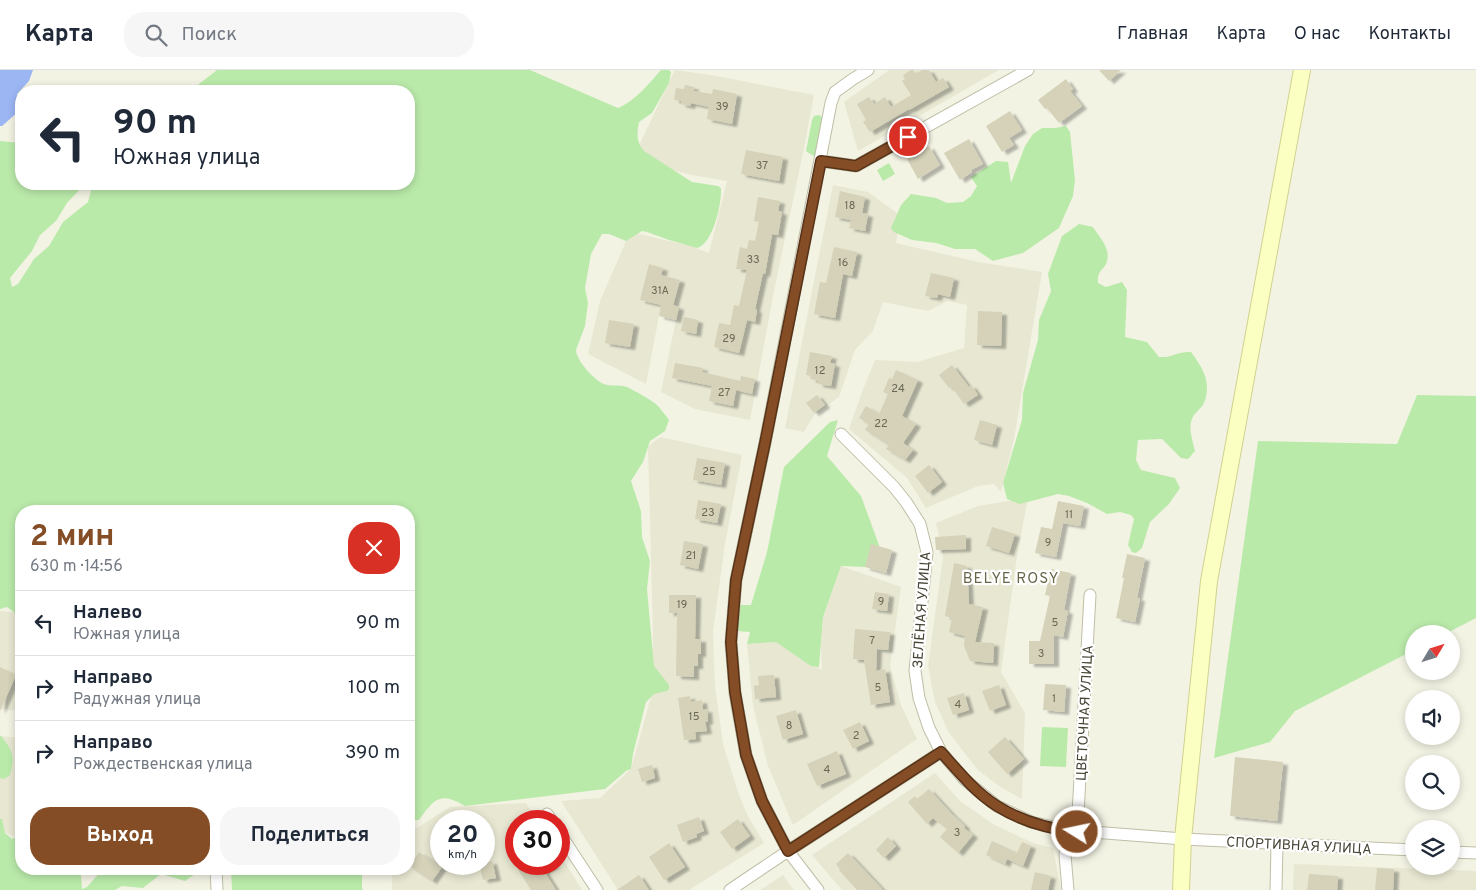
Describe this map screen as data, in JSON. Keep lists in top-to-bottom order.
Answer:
{
  "streets": {
    "street": ["ЗЕЛЁНАЯ УЛИЦА", "ЦВЕТОЧНАЯ УЛИЦА", "СПОРТИВНАЯ УЛИЦА"]
  },
  "crossings": [
    ["ЗЕЛЁНАЯ УЛИЦА", "ЦВЕТОЧНАЯ УЛИЦА"],
    ["ЗЕЛЁНАЯ УЛИЦА", "СПОРТИВНАЯ УЛИЦА"]
  ],
  "districts": ["BELYE ROSY"],
  "house_numbers": [
    "39",
    "37",
    "18",
    "33",
    "16",
    "31А",
    "29",
    "12",
    "24",
    "27",
    "22",
    "25",
    "23",
    "11",
    "9",
    "21",
    "9",
    "19",
    "5",
    "7",
    "3",
    "5",
    "1",
    "4",
    "15",
    "8",
    "2",
    "4",
    "3"
  ],
  "north": "top right",
  "page": {
    "header": "Карта",
    "search": "Поиск",
    "nav": [
      "Главная",
      "Карта",
      "О нас",
      "Контакты"
    ],
    "turn": ["90 m", "Южная улица"],
    "heading": ["2 мин", "630 m · 14:56"],
    "list": [
      {
        "name": "Налево",
        "note": "Южная улица",
        "value": "90 m"
      },
      {
        "name": "Направо",
        "note": "Радужная улица",
        "value": "100 m"
      },
      {
        "name": "Направо",
        "note": "Рождественская улица",
        "value": "390 m"
      }
    ],
    "buttons": ["Выход", "Поделиться"],
    "speed": "20 km/h",
    "limit": "30"
  }
}
